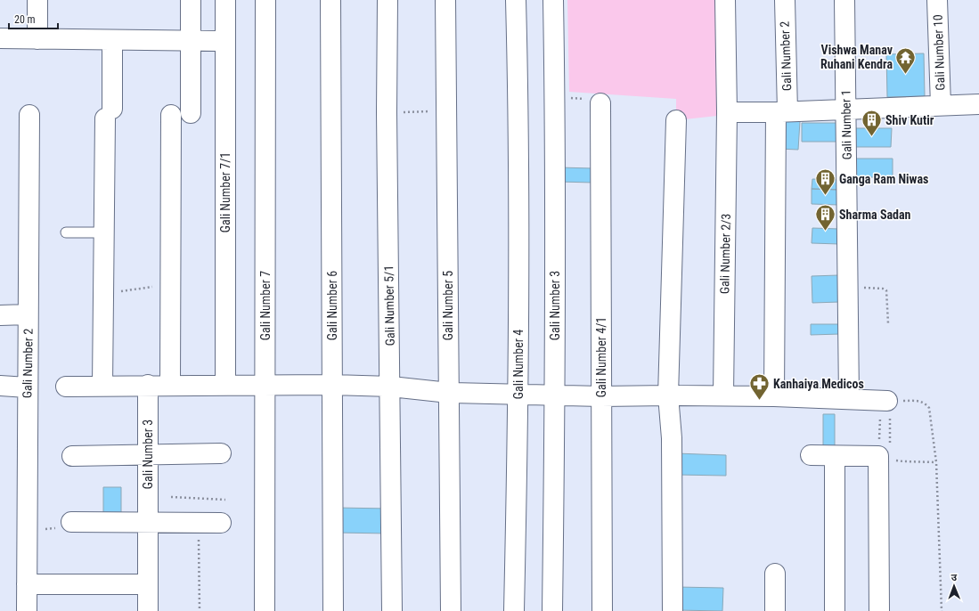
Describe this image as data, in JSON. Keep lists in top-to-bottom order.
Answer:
{
  "streets": {
    "street": [
      "Gali Number 10",
      "Gali Number 2",
      "Gali Number 1",
      "Gali Number 7/1",
      "Gali Number 2/3",
      "Gali Number 7",
      "Gali Number 6",
      "Gali Number 5/1",
      "Gali Number 5",
      "Gali Number 3",
      "Gali Number 4/1",
      "Gali Number 4"
    ]
  },
  "places": {
    "temple": ["Vishwa Manav Ruhani Kendra"],
    "building": ["Shiv Kutir", "Ganga Ram Niwas", "Sharma Sadan"],
    "pharmacy": ["Kanhaiya Medicos"]
  },
  "scale_bar": "20 m",
  "north": "top"
}
